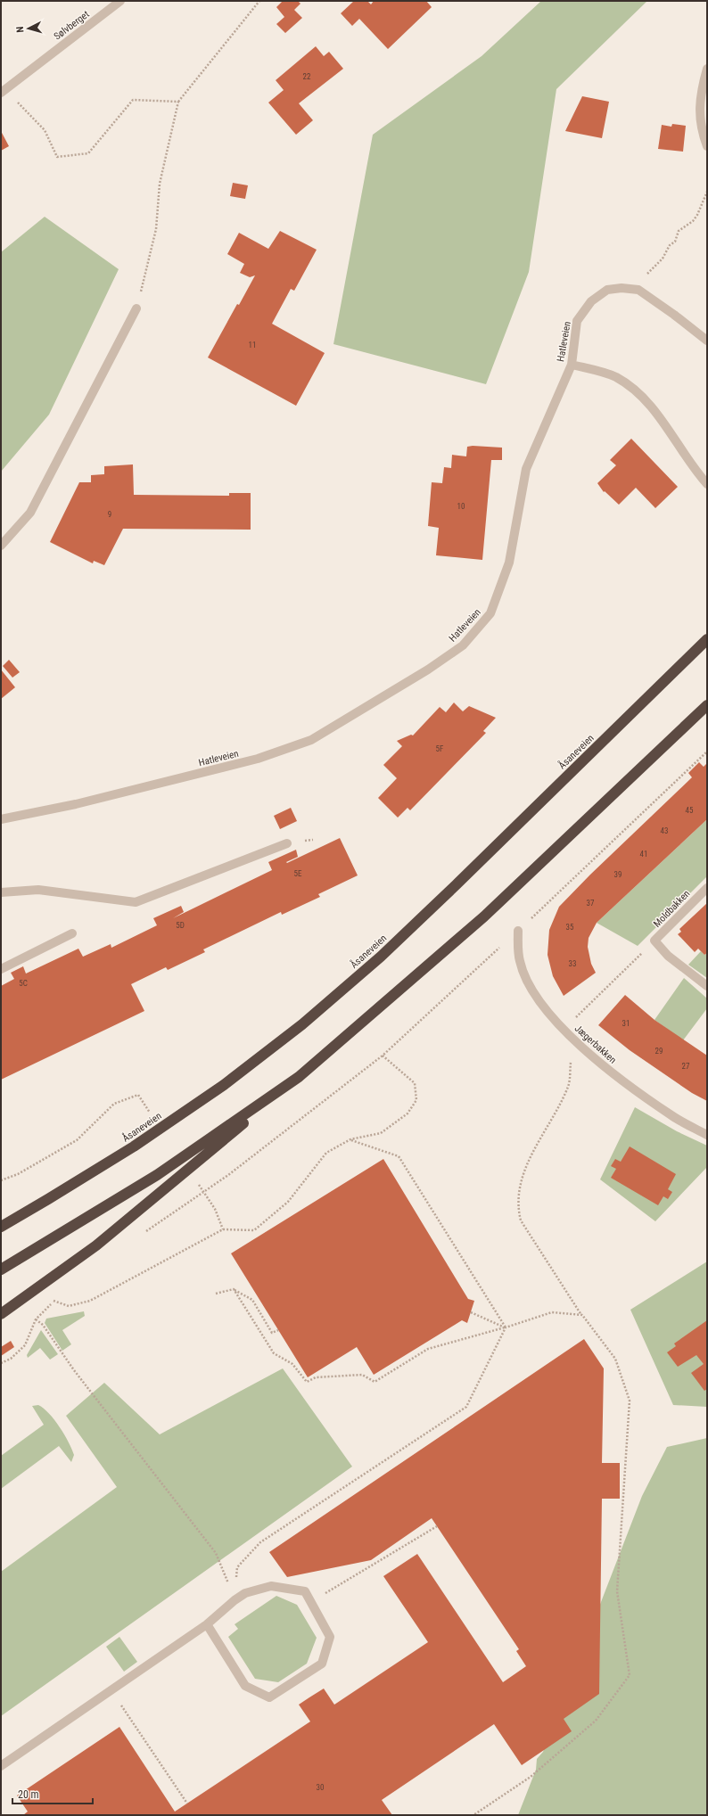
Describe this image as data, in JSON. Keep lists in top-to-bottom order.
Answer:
{
  "streets": {
    "highway": ["Åsaneveien"],
    "street": [
      "Sølvberget",
      "Hatleveien",
      "Moldbakken",
      "Jægerbakken"
    ]
  },
  "house_numbers": [
    "22",
    "11",
    "10",
    "9",
    "5F",
    "45",
    "43",
    "41",
    "5E",
    "39",
    "37",
    "5D",
    "35",
    "33",
    "5C",
    "31",
    "29",
    "27",
    "30"
  ],
  "scale_bar": "20 m",
  "north": "left"
}
